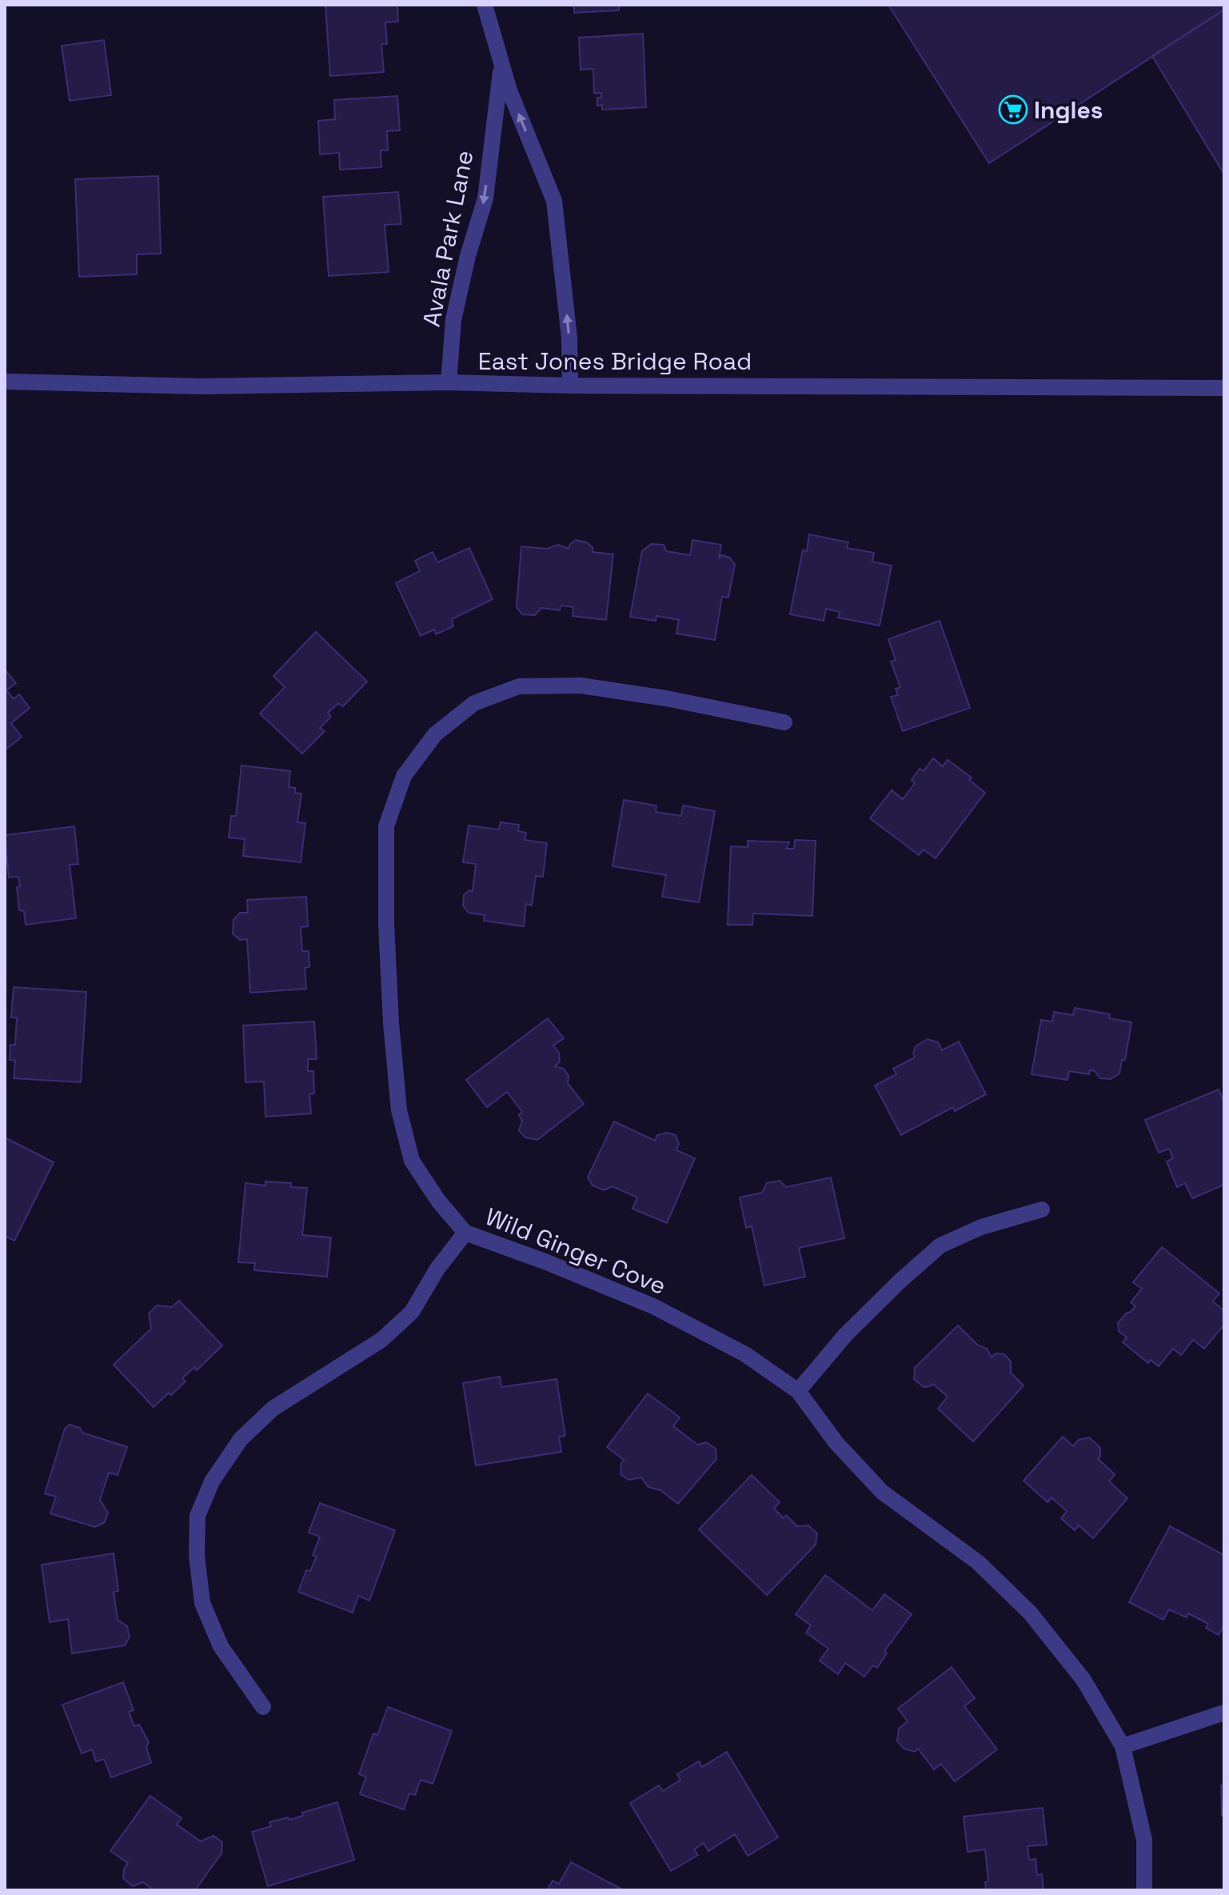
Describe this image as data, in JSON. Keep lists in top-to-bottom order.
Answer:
{
  "streets": {
    "street": ["Avala Park Lane", "East Jones Bridge Road", "Wild Ginger Cove"]
  },
  "crossings": [
    ["Avala Park Lane", "East Jones Bridge Road"]
  ],
  "places": {
    "supermarket": ["Ingles"]
  }
}
